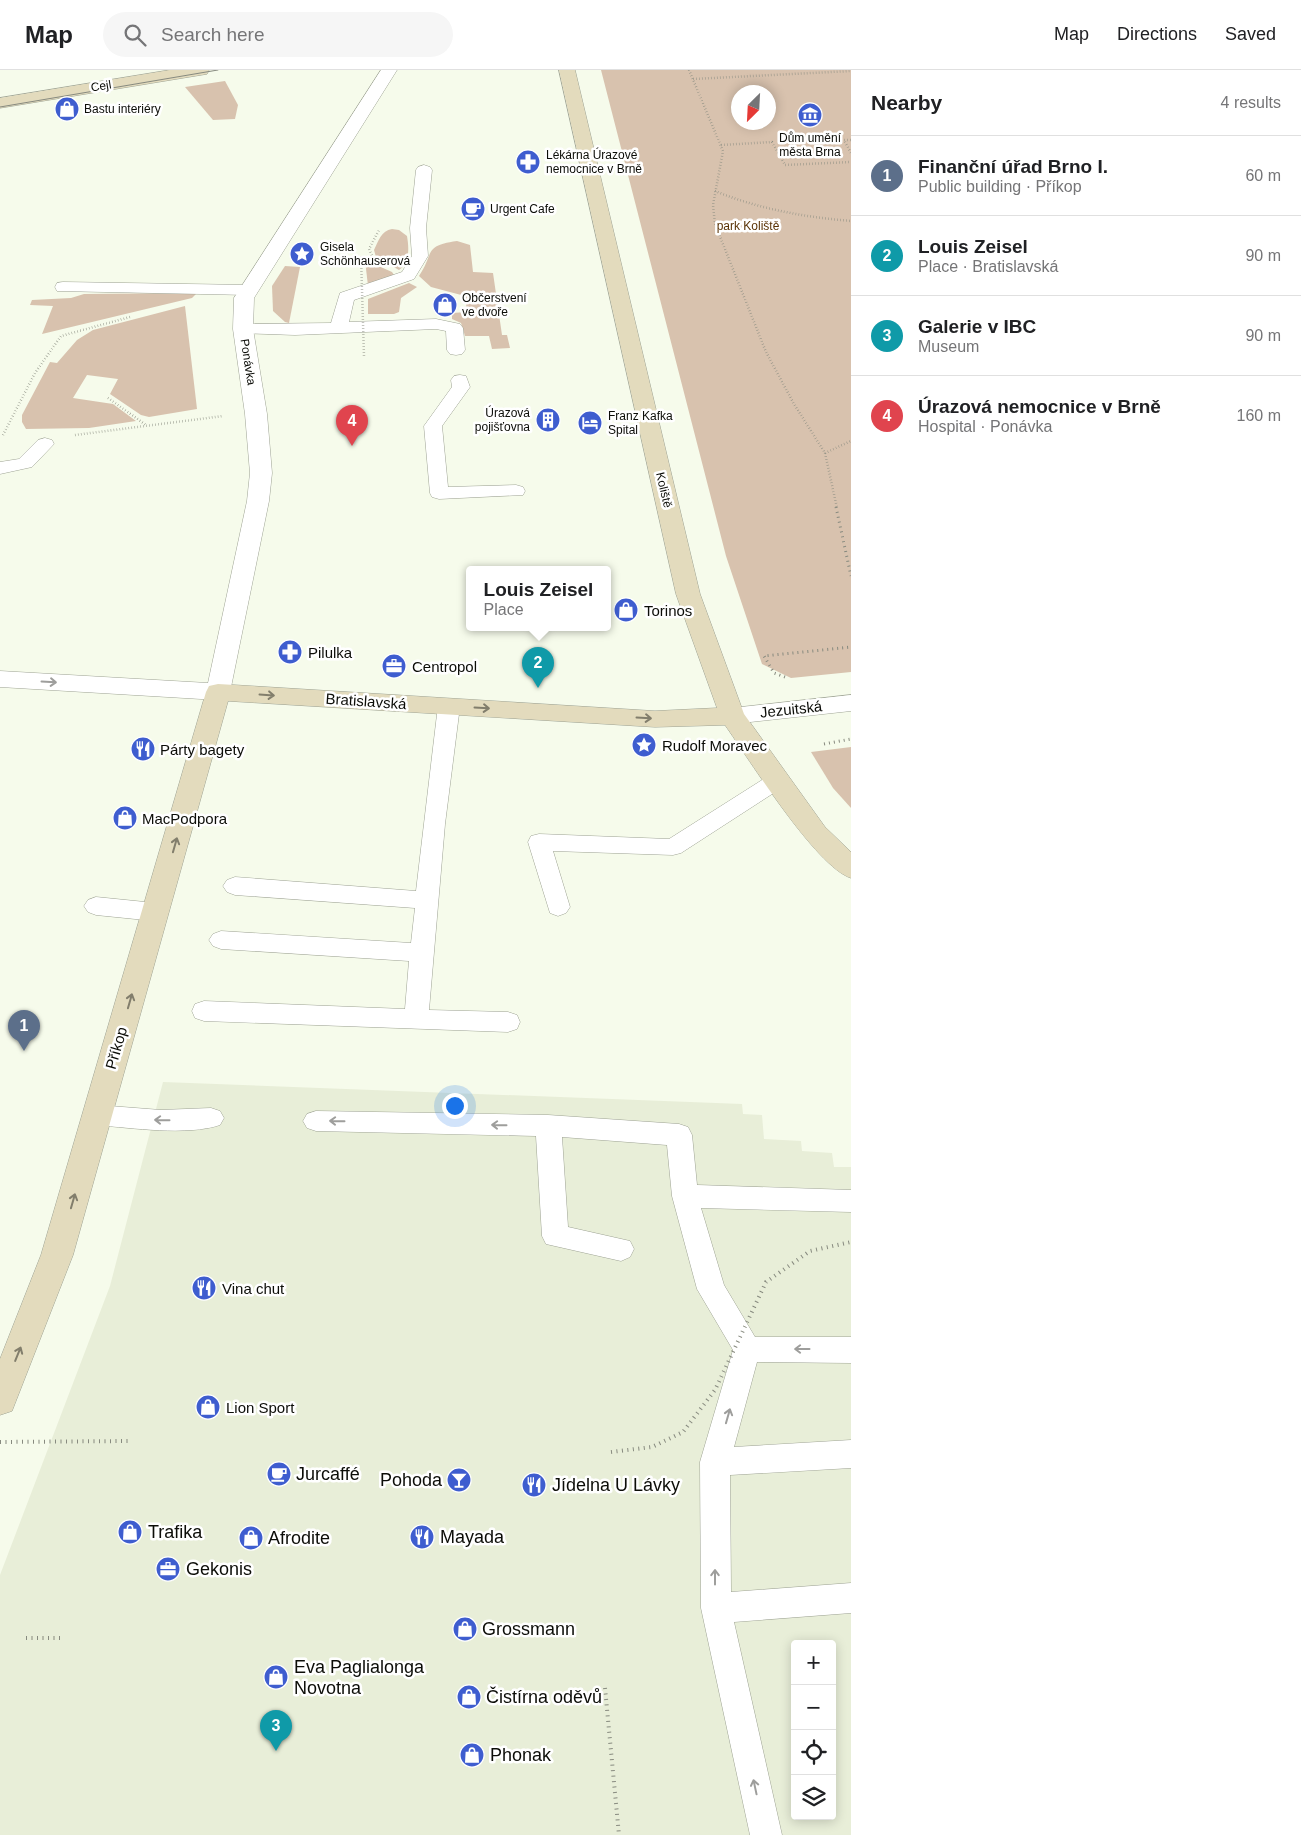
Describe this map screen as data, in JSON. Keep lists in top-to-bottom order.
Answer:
{
  "streets": {
    "street": [
      "Cejl",
      "Ponávka",
      "Koliště",
      "Bratislavská",
      "Jezuitská",
      "Příkop"
    ]
  },
  "crossings": [
    ["Ponávka", "Bratislavská"],
    ["Ponávka", "Příkop"],
    ["Koliště", "Bratislavská"],
    ["Koliště", "Jezuitská"],
    ["Bratislavská", "Jezuitská"],
    ["Bratislavská", "Příkop"]
  ],
  "one_way": ["Bratislavská", "Příkop"],
  "parks": ["park Koliště"],
  "places": {
    "shop": [
      "Bastu interiéry",
      "Občerstvení ve dvoře",
      "Torinos",
      "MacPodpora",
      "Lion Sport",
      "Trafika",
      "Afrodite",
      "Grossmann",
      "Eva Paglialonga Novotna",
      "Čistírna oděvů",
      "Phonak"
    ],
    "museum": ["Dům umění města Brna"],
    "pharmacy": ["Lékárna Úrazové nemocnice v Brně", "Pilulka"],
    "cafe": ["Urgent Cafe", "Jurcaffé"],
    "place": ["Gisela Schönhauserová", "Rudolf Moravec"],
    "building": ["Úrazová pojišťovna"],
    "hotel": ["Franz Kafka Spital"],
    "office": ["Centropol", "Gekonis"],
    "restaurant": [
      "Párty bagety",
      "Vina chut",
      "Jídelna U Lávky",
      "Mayada"
    ],
    "bar": ["Pohoda"]
  },
  "north": "bottom left",
  "page": {
    "header": "Map",
    "search": "Search here",
    "nav": ["Map", "Directions", "Saved"],
    "heading": ["Nearby", "4 results"],
    "list": [
      {
        "mark": "1",
        "name": "Finanční úřad Brno I.",
        "note": "Public building · Příkop",
        "value": "60 m"
      },
      {
        "mark": "2",
        "name": "Louis Zeisel",
        "note": "Place · Bratislavská",
        "value": "90 m"
      },
      {
        "mark": "3",
        "name": "Galerie v IBC",
        "note": "Museum",
        "value": "90 m"
      },
      {
        "mark": "4",
        "name": "Úrazová nemocnice v Brně",
        "note": "Hospital · Ponávka",
        "value": "160 m"
      }
    ],
    "pins": [
      "4",
      "2",
      "1",
      "3"
    ],
    "popup": ["Louis Zeisel", "Place"],
    "map_buttons": ["+", "−"]
  }
}
